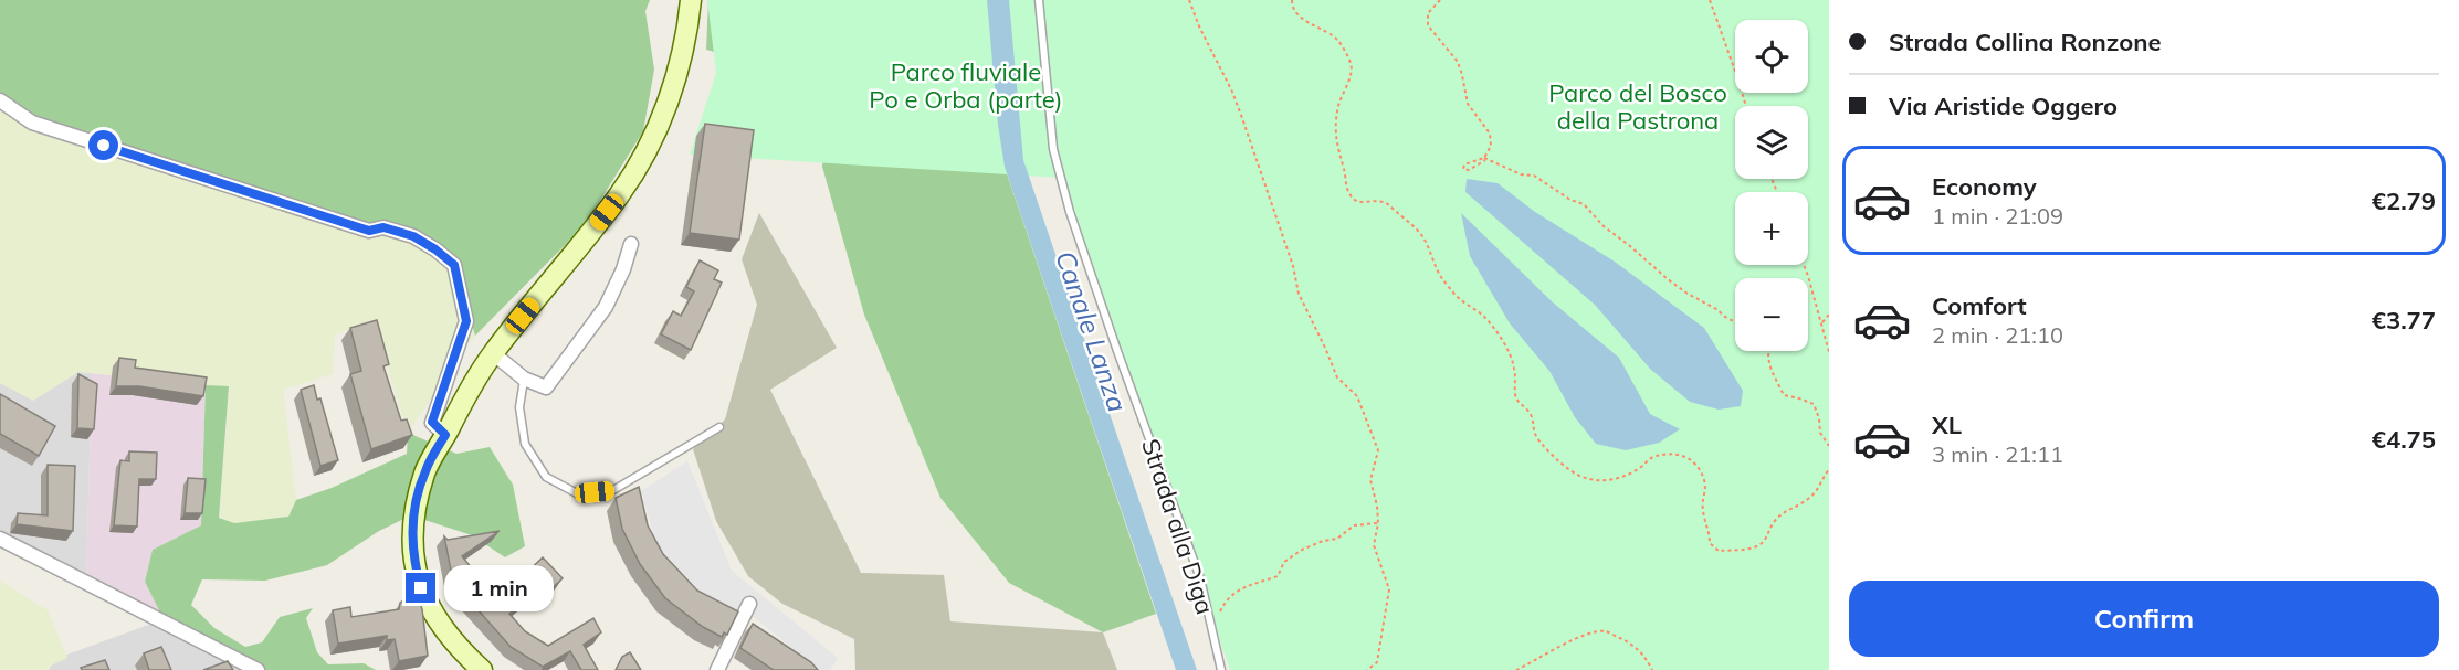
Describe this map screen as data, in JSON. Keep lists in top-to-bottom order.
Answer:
{
  "streets": {
    "lane": ["Strada alla Diga"]
  },
  "water": ["Canale Lanza"],
  "parks": ["Parco fluviale Po e Orba (parte)", "Parco del Bosco della Pastrona"],
  "page": {
    "banner": ["Strada Collina Ronzone", "Via Aristide Oggero"],
    "map_buttons": ["+", "−"],
    "list": [
      {
        "name": "Economy",
        "note": "1 min · 21:09",
        "value": "€2.79"
      },
      {
        "name": "Comfort",
        "note": "2 min · 21:10",
        "value": "€3.77"
      },
      {
        "name": "XL",
        "note": "3 min · 21:11",
        "value": "€4.75"
      }
    ],
    "bubble": "1 min",
    "buttons": "Confirm"
  }
}
